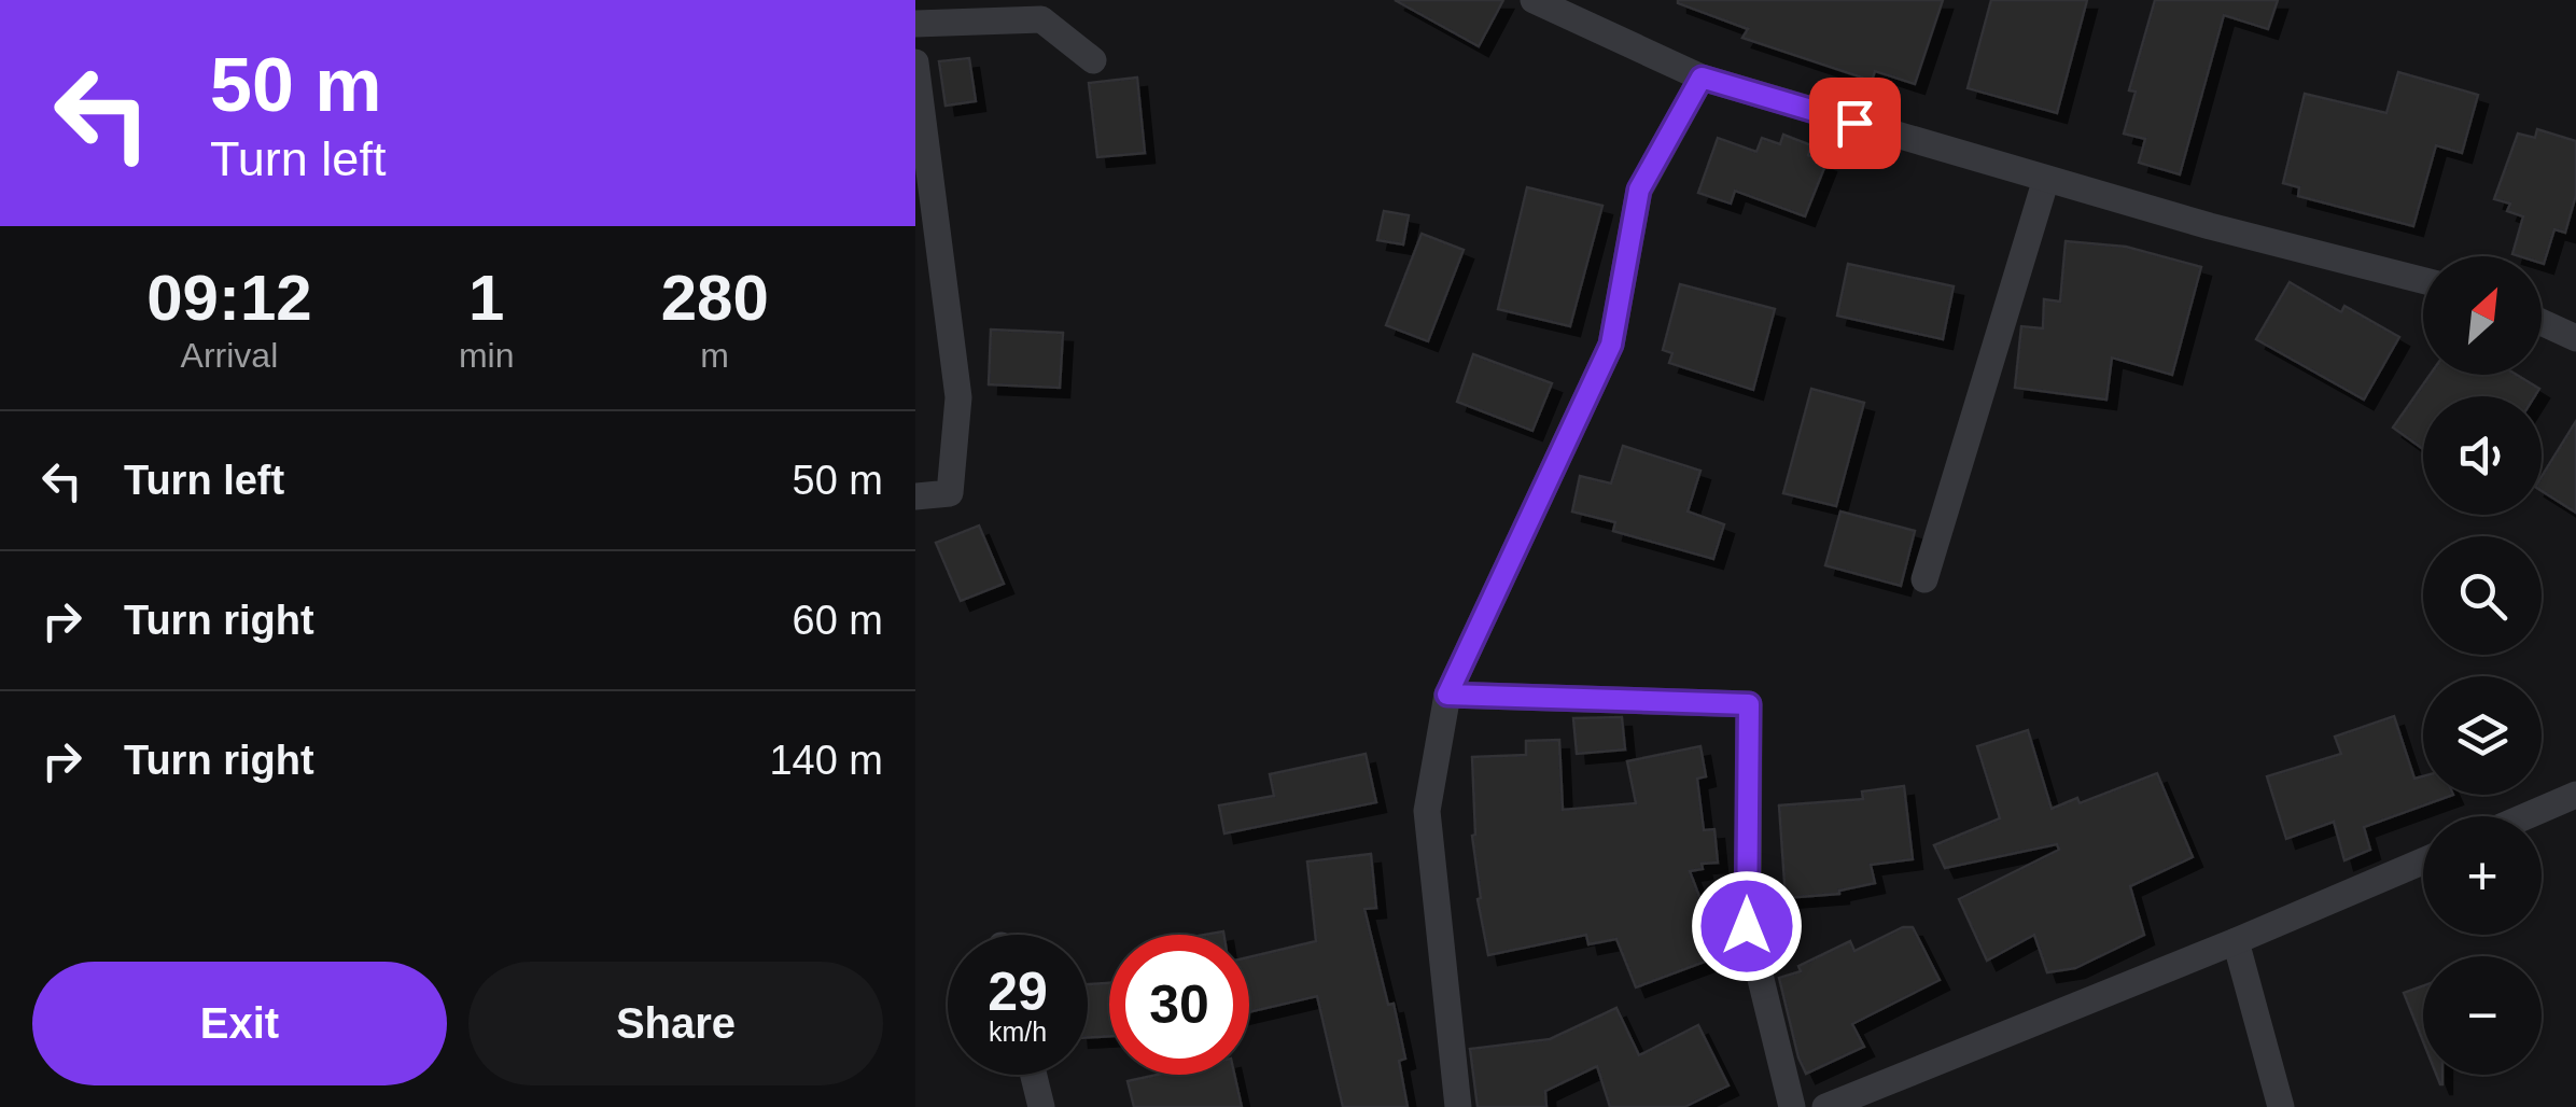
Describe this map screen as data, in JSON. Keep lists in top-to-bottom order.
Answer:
{
  "north": "top right",
  "page": {
    "turn": ["50 m", "Turn left"],
    "eta": [
      "09:12",
      "Arrival",
      "1",
      "min",
      "280",
      "m"
    ],
    "map_buttons": ["+", "−"],
    "list": [
      {
        "name": "Turn left",
        "value": "50 m"
      },
      {
        "name": "Turn right",
        "value": "60 m"
      },
      {
        "name": "Turn right",
        "value": "140 m"
      }
    ],
    "speed": "29 km/h",
    "limit": "30",
    "buttons": ["Exit", "Share"]
  }
}
